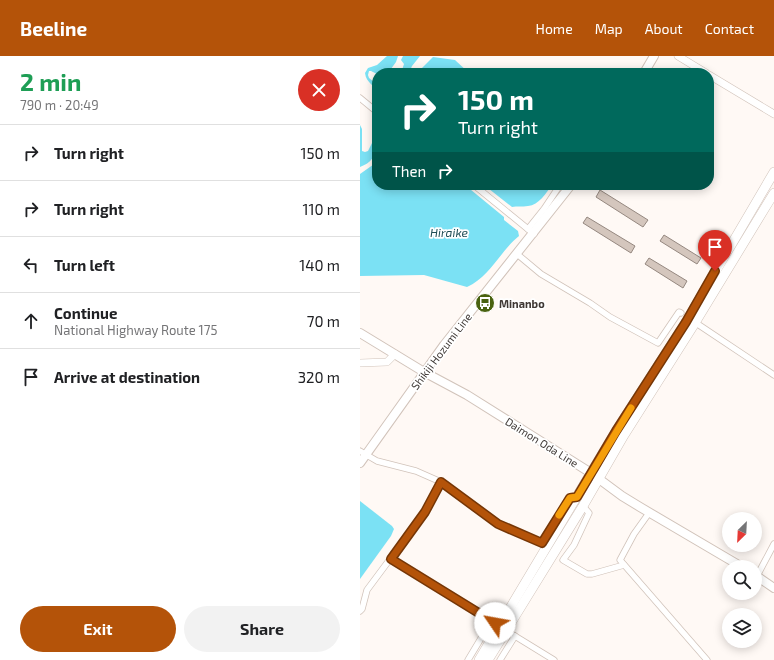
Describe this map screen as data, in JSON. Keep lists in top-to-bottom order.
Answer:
{
  "streets": {
    "main road": ["Shikiji Hozumi Line", "Daimon Oda Line"]
  },
  "crossings": [
    ["Shikiji Hozumi Line", "Daimon Oda Line"]
  ],
  "water": ["Hiraike"],
  "places": {
    "bus stop": ["Minanbo"]
  },
  "north": "bottom left",
  "page": {
    "header": "Beeline",
    "nav": [
      "Home",
      "Map",
      "About",
      "Contact"
    ],
    "heading": ["2 min", "790 m · 20:49"],
    "turn": ["150 m", "Turn right"],
    "list": [
      {
        "name": "Turn right",
        "value": "150 m"
      },
      {
        "name": "Turn right",
        "value": "110 m"
      },
      {
        "name": "Turn left",
        "value": "140 m"
      },
      {
        "name": "Continue",
        "note": "National Highway Route 175",
        "value": "70 m"
      },
      {
        "name": "Arrive at destination",
        "value": "320 m"
      }
    ],
    "then": "Then",
    "buttons": ["Exit", "Share"]
  }
}
